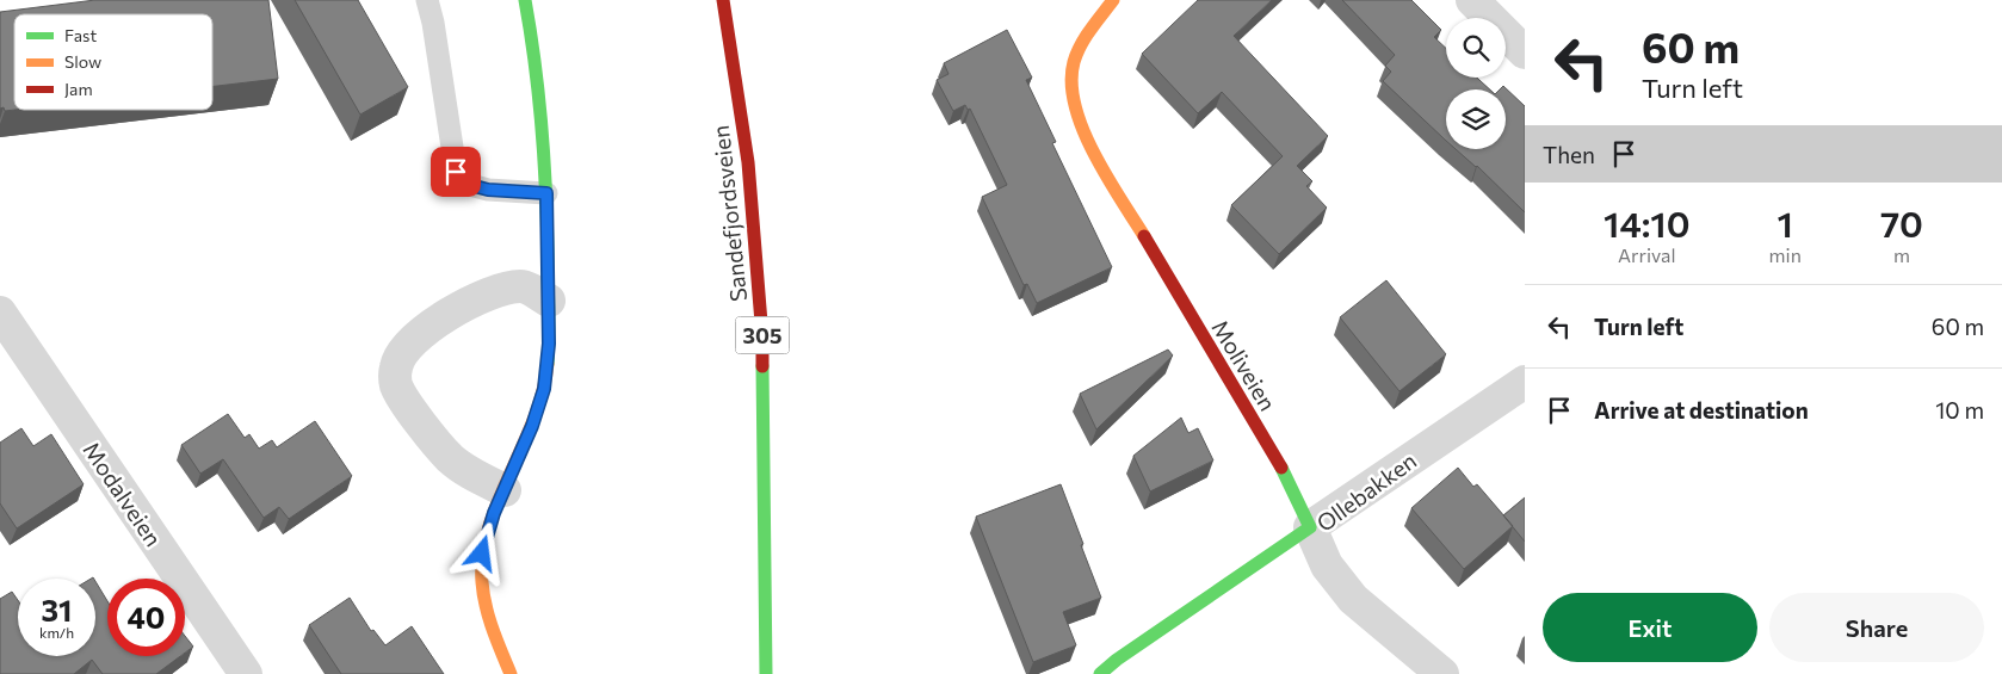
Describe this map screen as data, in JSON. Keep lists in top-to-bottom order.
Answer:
{
  "streets": {
    "street": [
      "Sandefjordsveien",
      "305",
      "Moliveien",
      "Ollebakken",
      "Modalveien"
    ]
  },
  "crossings": [
    ["Moliveien", "Ollebakken"]
  ],
  "legend": ["Fast", "Slow", "Jam"],
  "page": {
    "turn": ["60 m", "Turn left"],
    "then": "Then",
    "eta": [
      "14:10",
      "Arrival",
      "1",
      "min",
      "70",
      "m"
    ],
    "list": [
      {
        "name": "Turn left",
        "value": "60 m"
      },
      {
        "name": "Arrive at destination",
        "value": "10 m"
      }
    ],
    "speed": "31 km/h",
    "limit": "40",
    "buttons": ["Exit", "Share"]
  }
}
